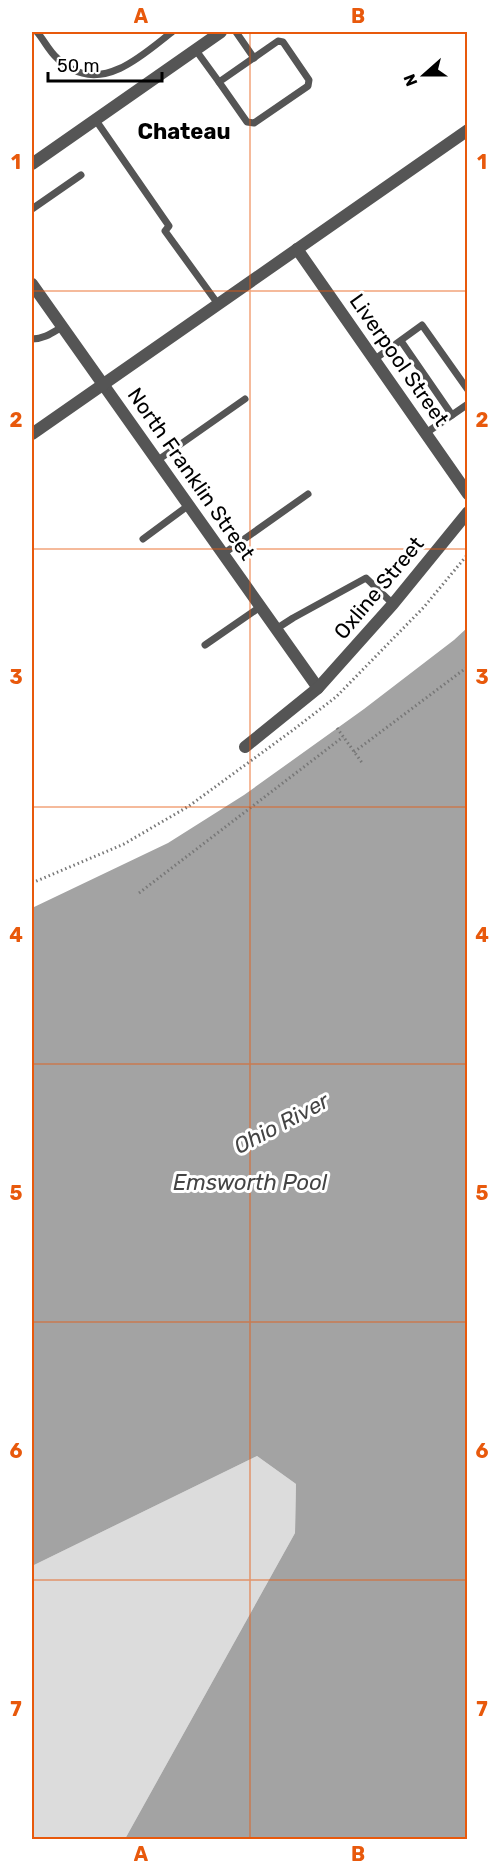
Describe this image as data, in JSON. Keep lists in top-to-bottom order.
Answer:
{
  "streets": {
    "street": ["Liverpool Street", "North Franklin Street", "Oxline Street"]
  },
  "crossings": [
    ["North Franklin Street", "Oxline Street"]
  ],
  "districts": ["Chateau"],
  "water": ["Ohio River", "Emsworth Pool"],
  "scale_bar": "50 m",
  "north": "left",
  "grid": {
    "columns": ["A", "B"],
    "rows": [
      "1",
      "2",
      "3",
      "4",
      "5",
      "6",
      "7"
    ]
  }
}
